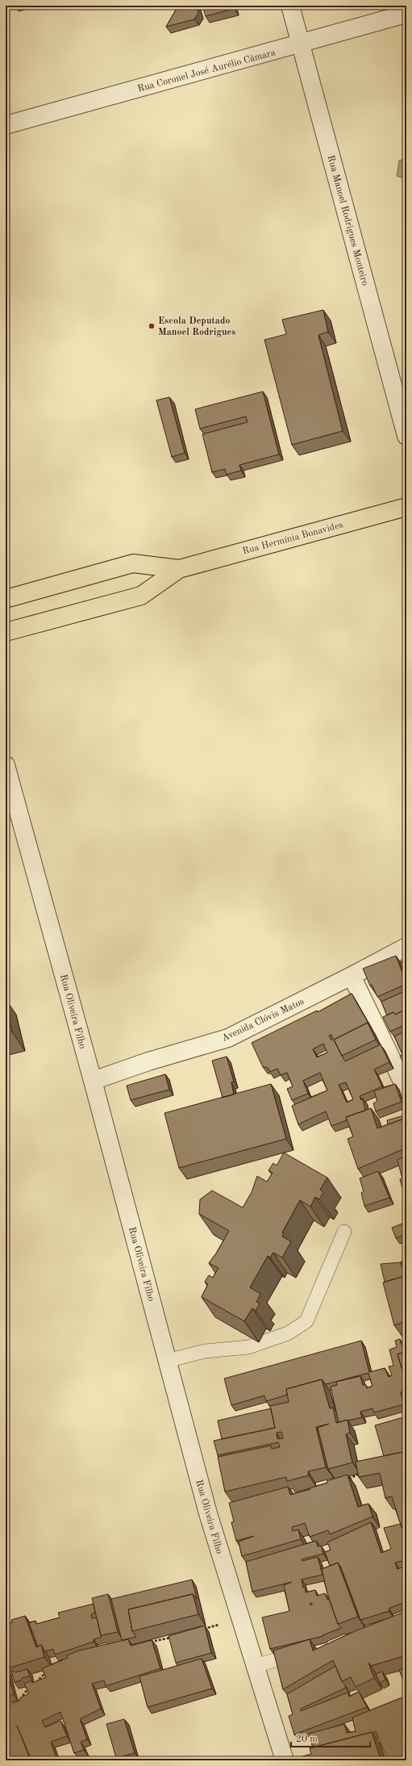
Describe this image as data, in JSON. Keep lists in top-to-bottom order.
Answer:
{
  "streets": {
    "main road": ["Rua Hermínia Bonavides"],
    "street": [
      "Rua Coronel José Aurélio Câmara",
      "Rua Manoel Rodrigues Monteiro",
      "Rua Oliveira Filho",
      "Avenida Clóvis Matos"
    ]
  },
  "crossings": [
    ["Rua Coronel José Aurélio Câmara", "Rua Manoel Rodrigues Monteiro"],
    ["Rua Oliveira Filho", "Avenida Clóvis Matos"]
  ],
  "places": ["Escola Deputado Manoel Rodrigues"],
  "scale_bar": "20 m"
}
